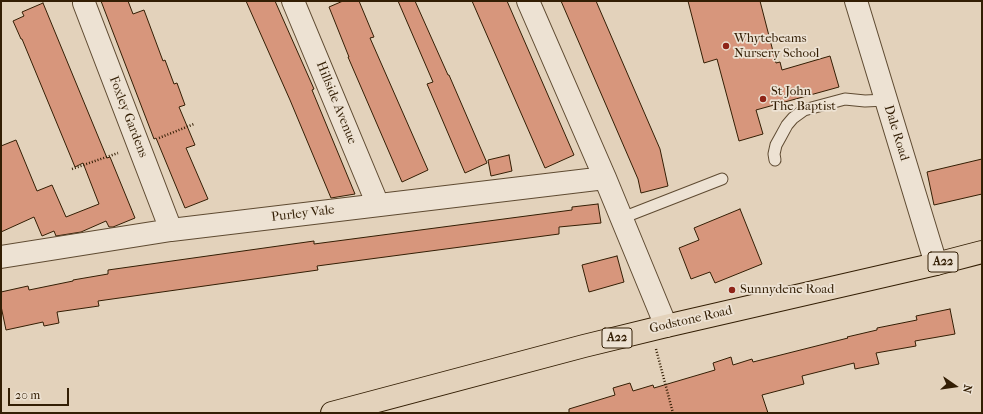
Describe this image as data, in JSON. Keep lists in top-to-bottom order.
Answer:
{
  "streets": {
    "highway": ["A22", "Godstone Road"],
    "street": [
      "Hillside Avenue",
      "Foxley Gardens",
      "Dale Road",
      "Purley Vale"
    ]
  },
  "crossings": [
    ["Hillside Avenue", "Purley Vale"],
    ["Foxley Gardens", "Purley Vale"],
    ["Dale Road", "Godstone Road"]
  ],
  "places": ["Whytebeams Nursery School", "St John The Baptist", "Sunnydene Road"],
  "scale_bar": "20 m",
  "north": "right"
}
